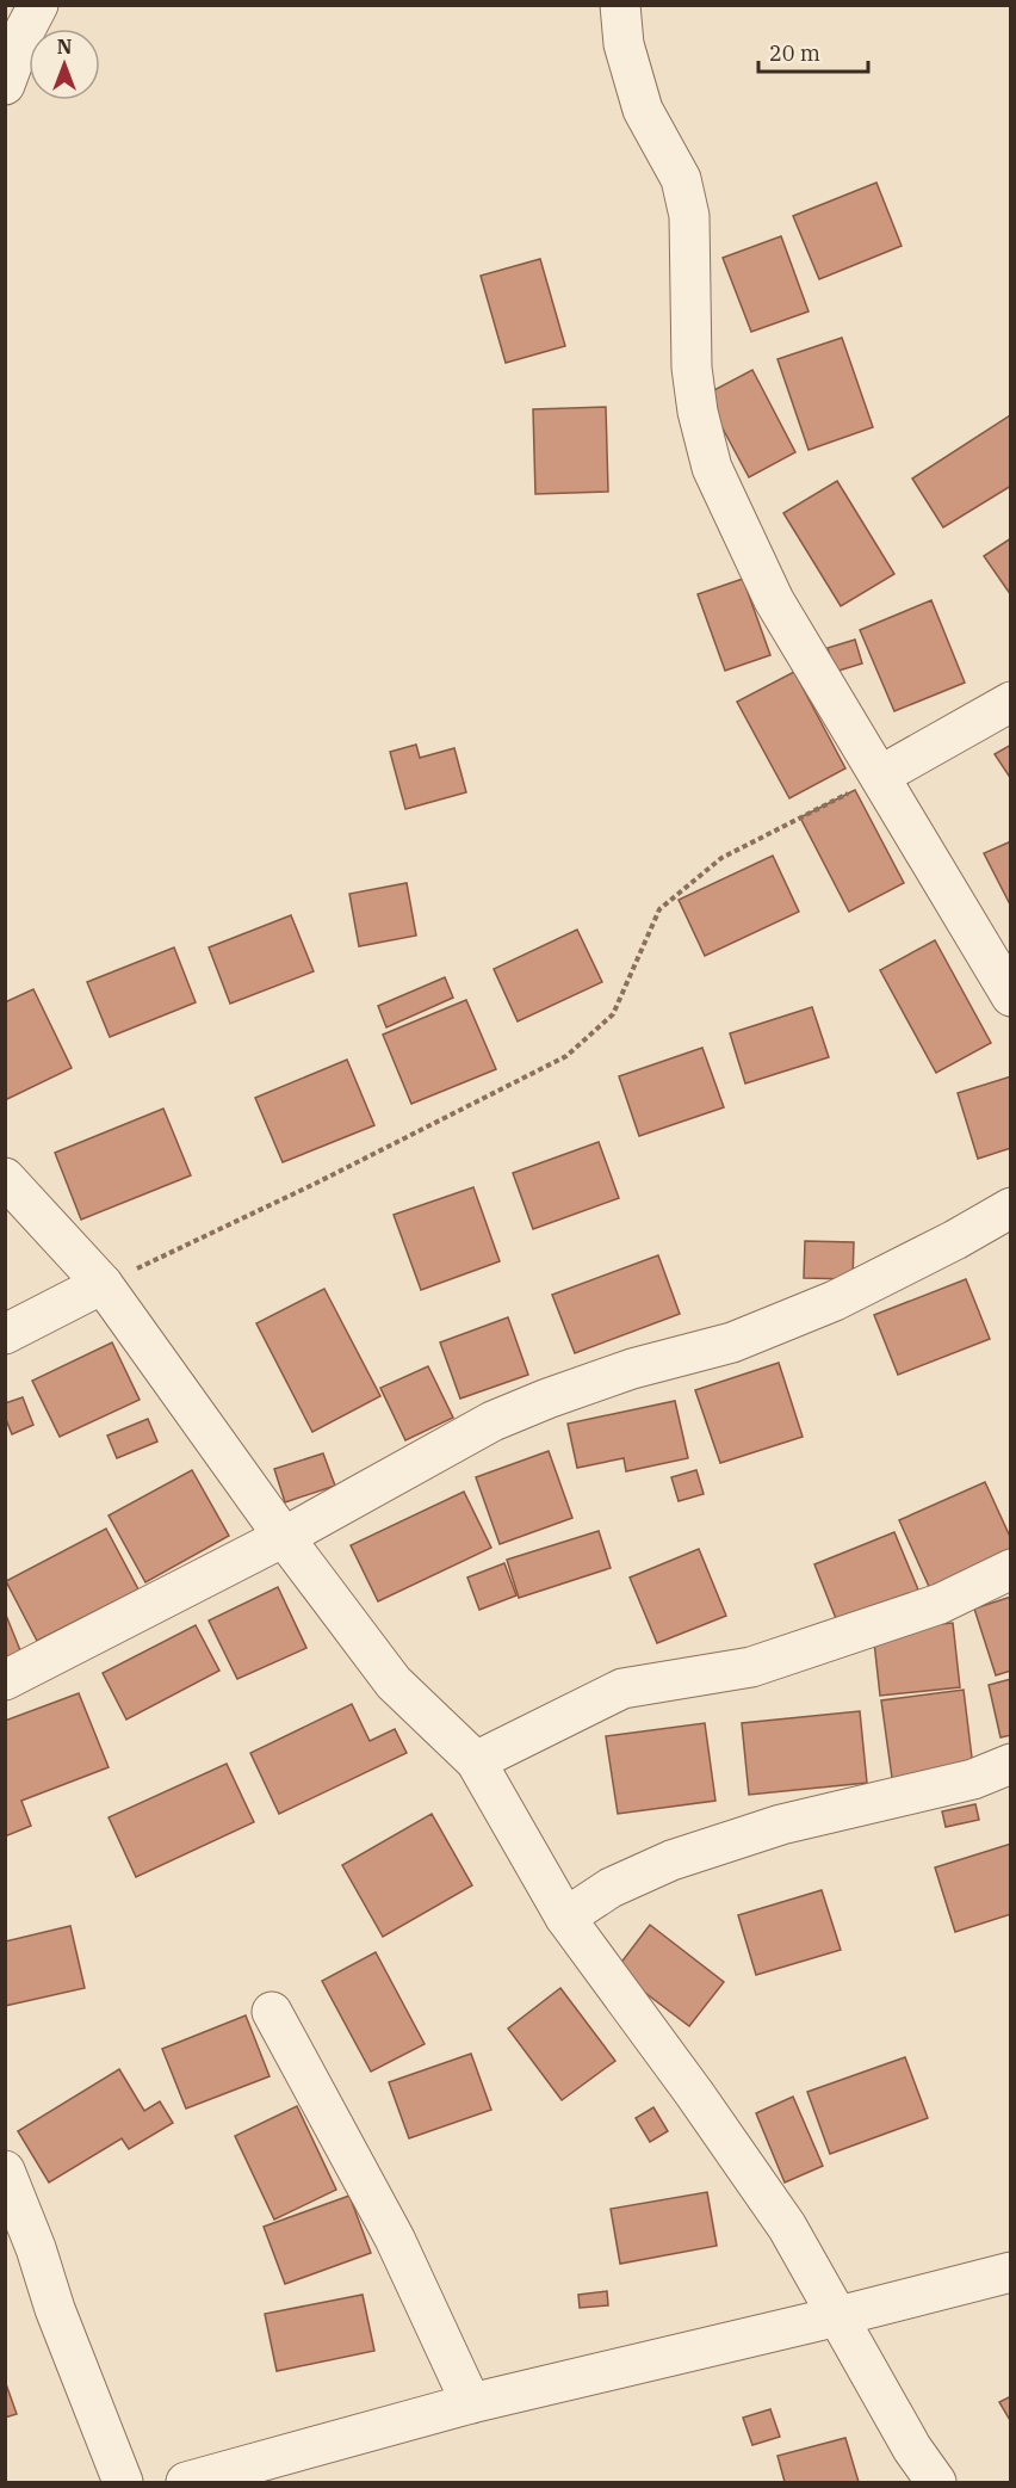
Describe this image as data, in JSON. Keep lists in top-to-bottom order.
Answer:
{
  "scale_bar": "20 m",
  "north": "top"
}
